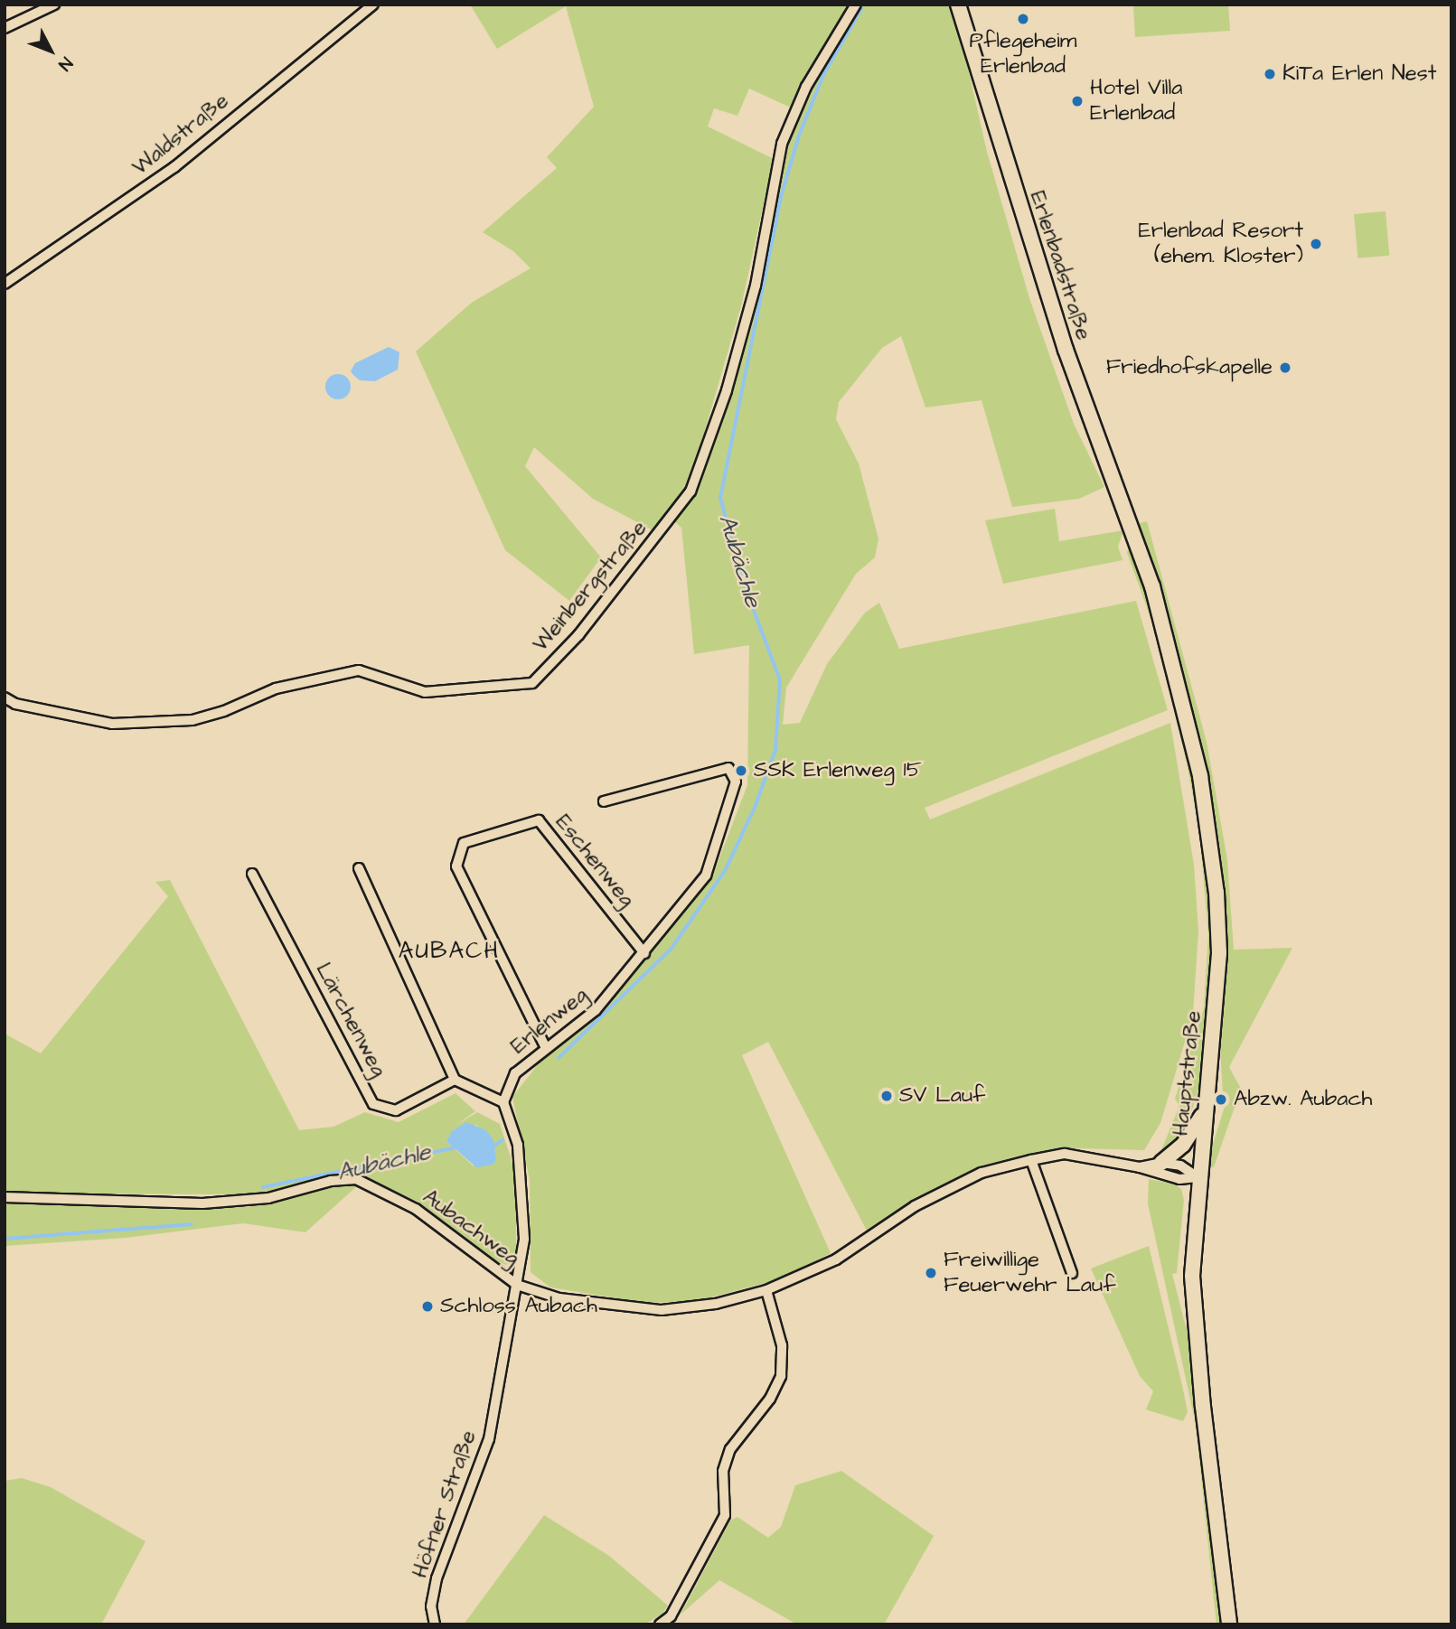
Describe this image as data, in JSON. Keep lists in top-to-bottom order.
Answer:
{
  "streets": {
    "main road": ["Erlenbadstraße", "Hauptstraße"],
    "street": [
      "Waldstraße",
      "Weinbergstraße",
      "Eschenweg",
      "Lärchenweg",
      "Erlenweg",
      "Aubachweg",
      "Höfner Straße"
    ]
  },
  "crossings": [
    ["Erlenbadstraße", "Hauptstraße"],
    ["Eschenweg", "Erlenweg"],
    ["Hauptstraße", "Aubachweg"],
    ["Aubachweg", "Höfner Straße"]
  ],
  "districts": ["AUBACH"],
  "water": ["Aubächle"],
  "places": [
    "Pflegeheim Erlenbad",
    "KiTa Erlen Nest",
    "Hotel Villa Erlenbad",
    "Erlenbad Resort (ehem. Kloster)",
    "Friedhofskapelle",
    "SSK Erlenweg 15",
    "SV Lauf",
    "Abzw. Aubach",
    "Freiwillige Feuerwehr Lauf",
    "Schloss Aubach"
  ],
  "north": "bottom right"
}
